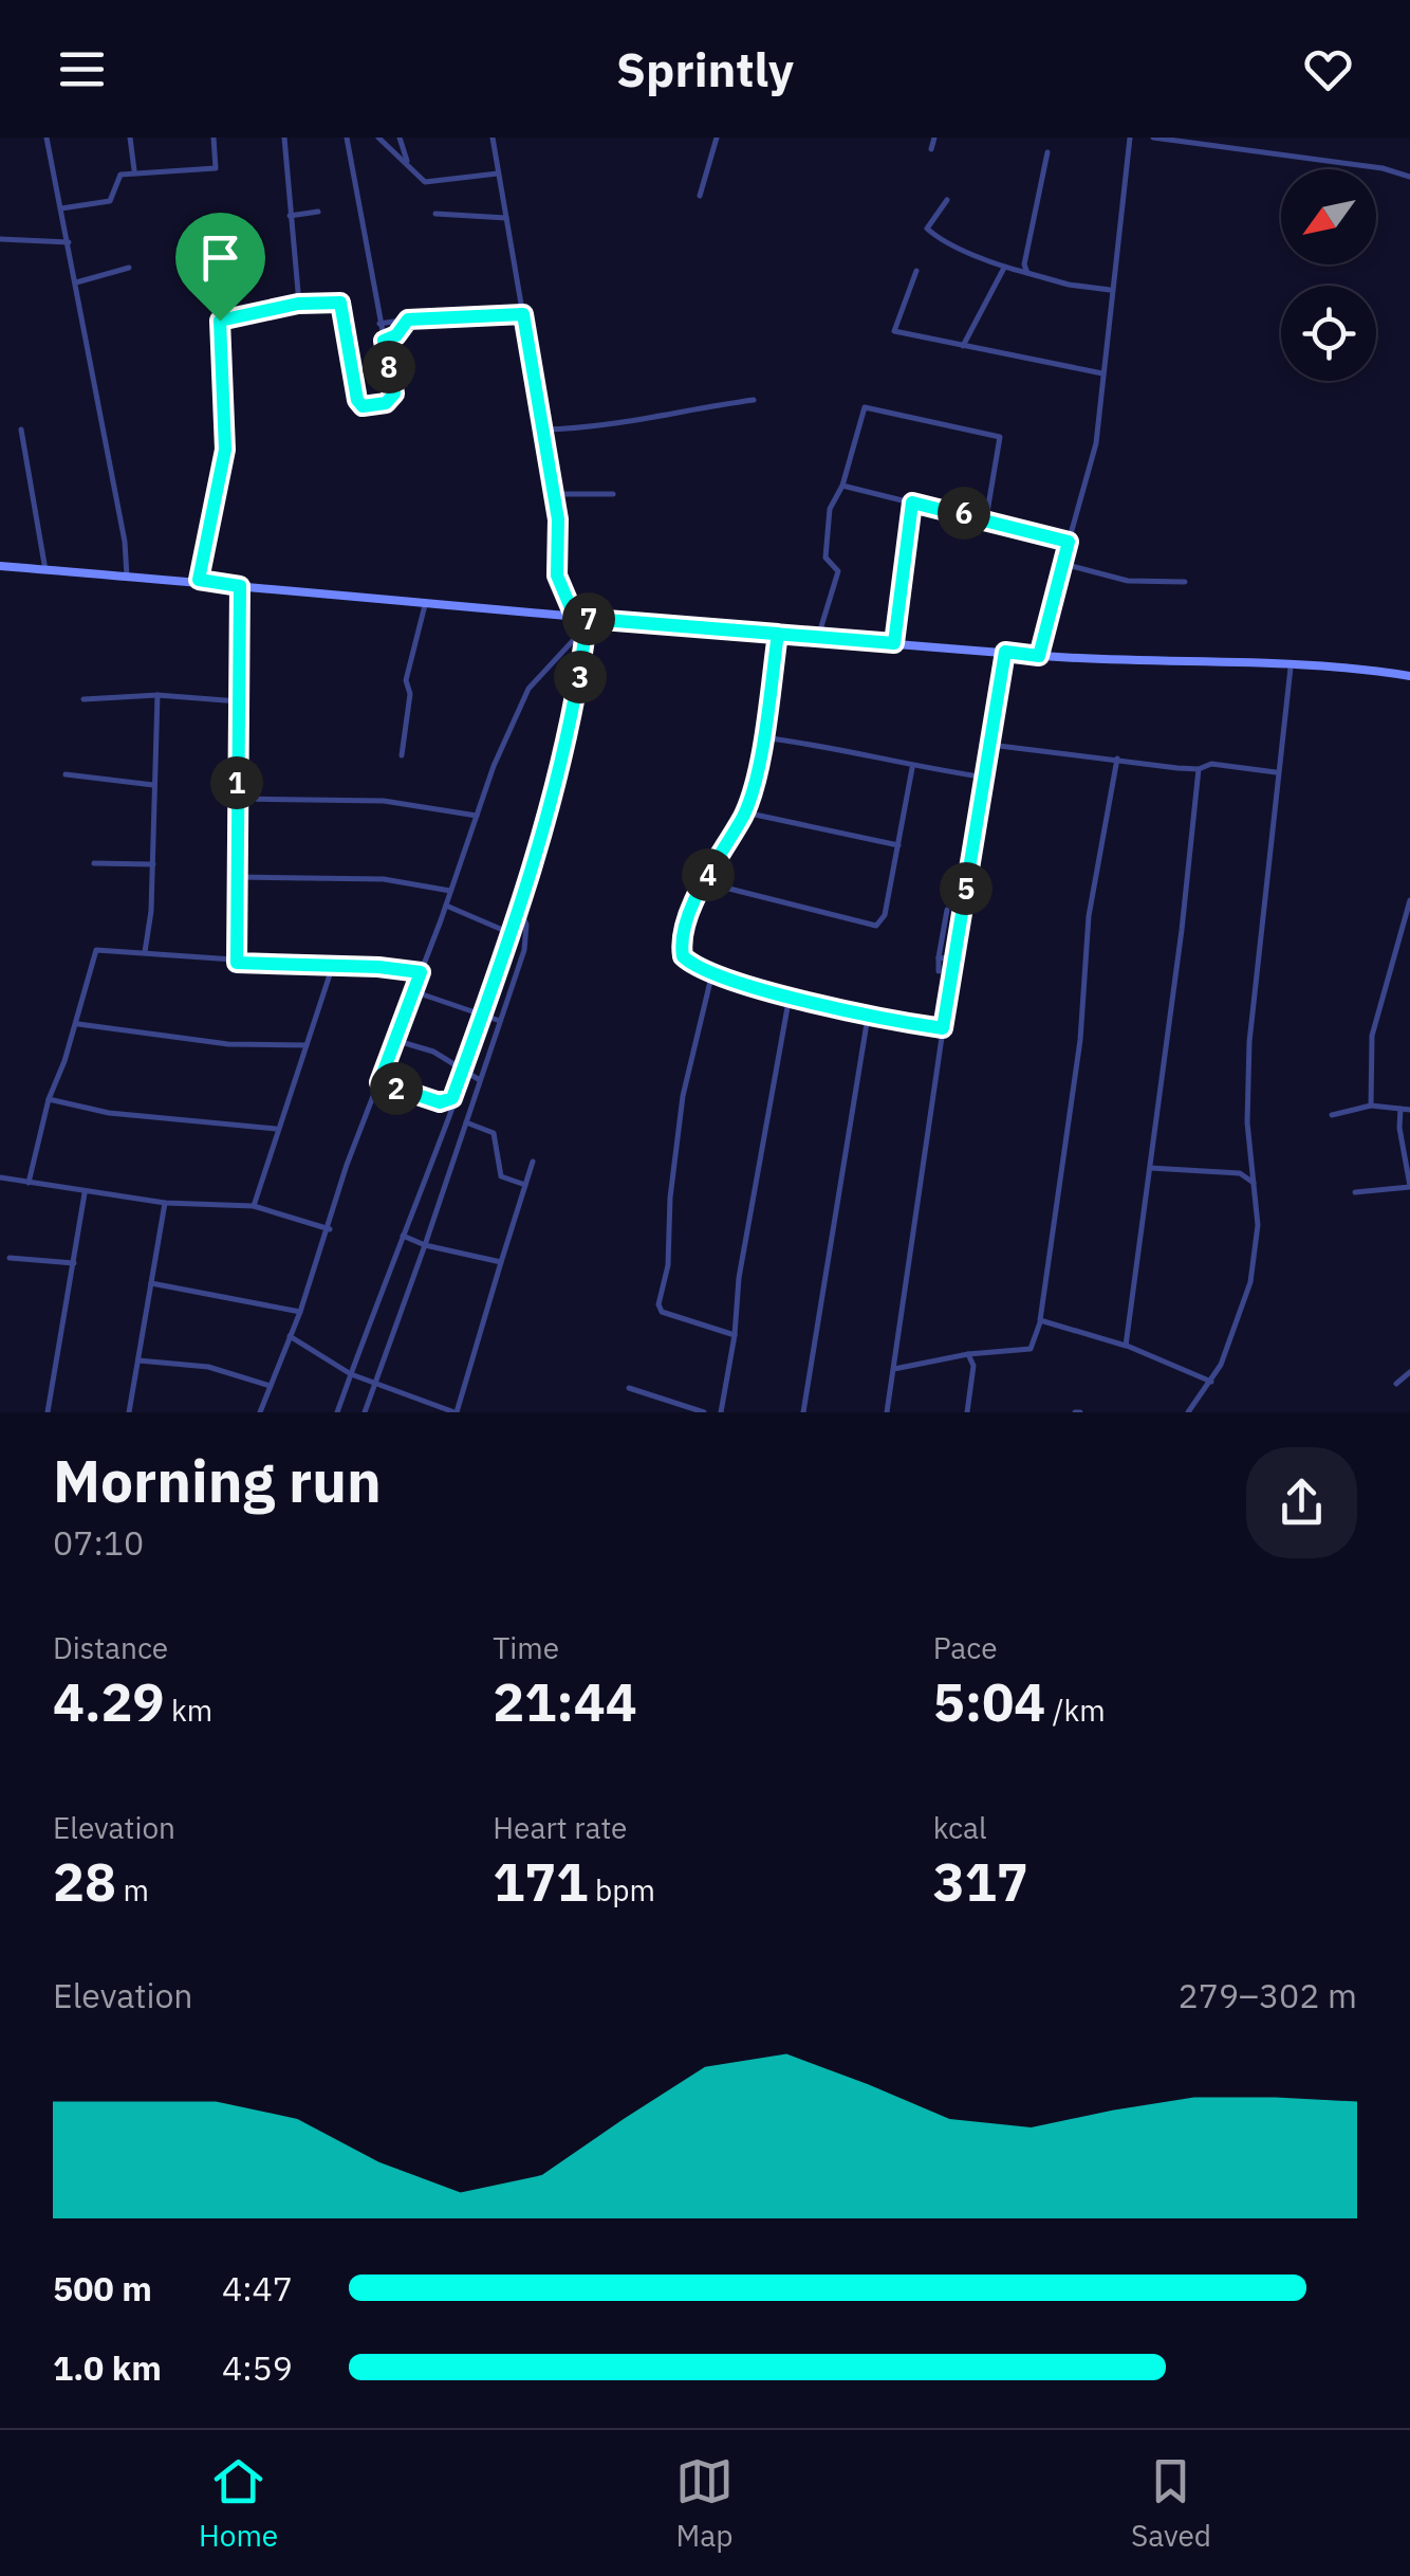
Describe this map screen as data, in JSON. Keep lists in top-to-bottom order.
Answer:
{
  "north": "bottom left",
  "page": {
    "header": "Sprintly",
    "pins": [
      "8",
      "6",
      "7",
      "3",
      "1",
      "4",
      "5",
      "2"
    ],
    "heading": ["Morning run", "07:10"],
    "stats": [
      ["Distance", "4.29 km"],
      ["Time", "21:44"],
      ["Pace", "5:04 /km"],
      ["Elevation", "28 m"],
      ["Heart rate", "171 bpm"],
      ["kcal", "317"]
    ],
    "chart": ["Elevation", "279–302 m"],
    "list": [
      {
        "name": "500 m",
        "note": "4:47"
      },
      {
        "name": "1.0 km",
        "note": "4:59"
      }
    ],
    "tabs": ["Home", "Map", "Saved"]
  }
}
